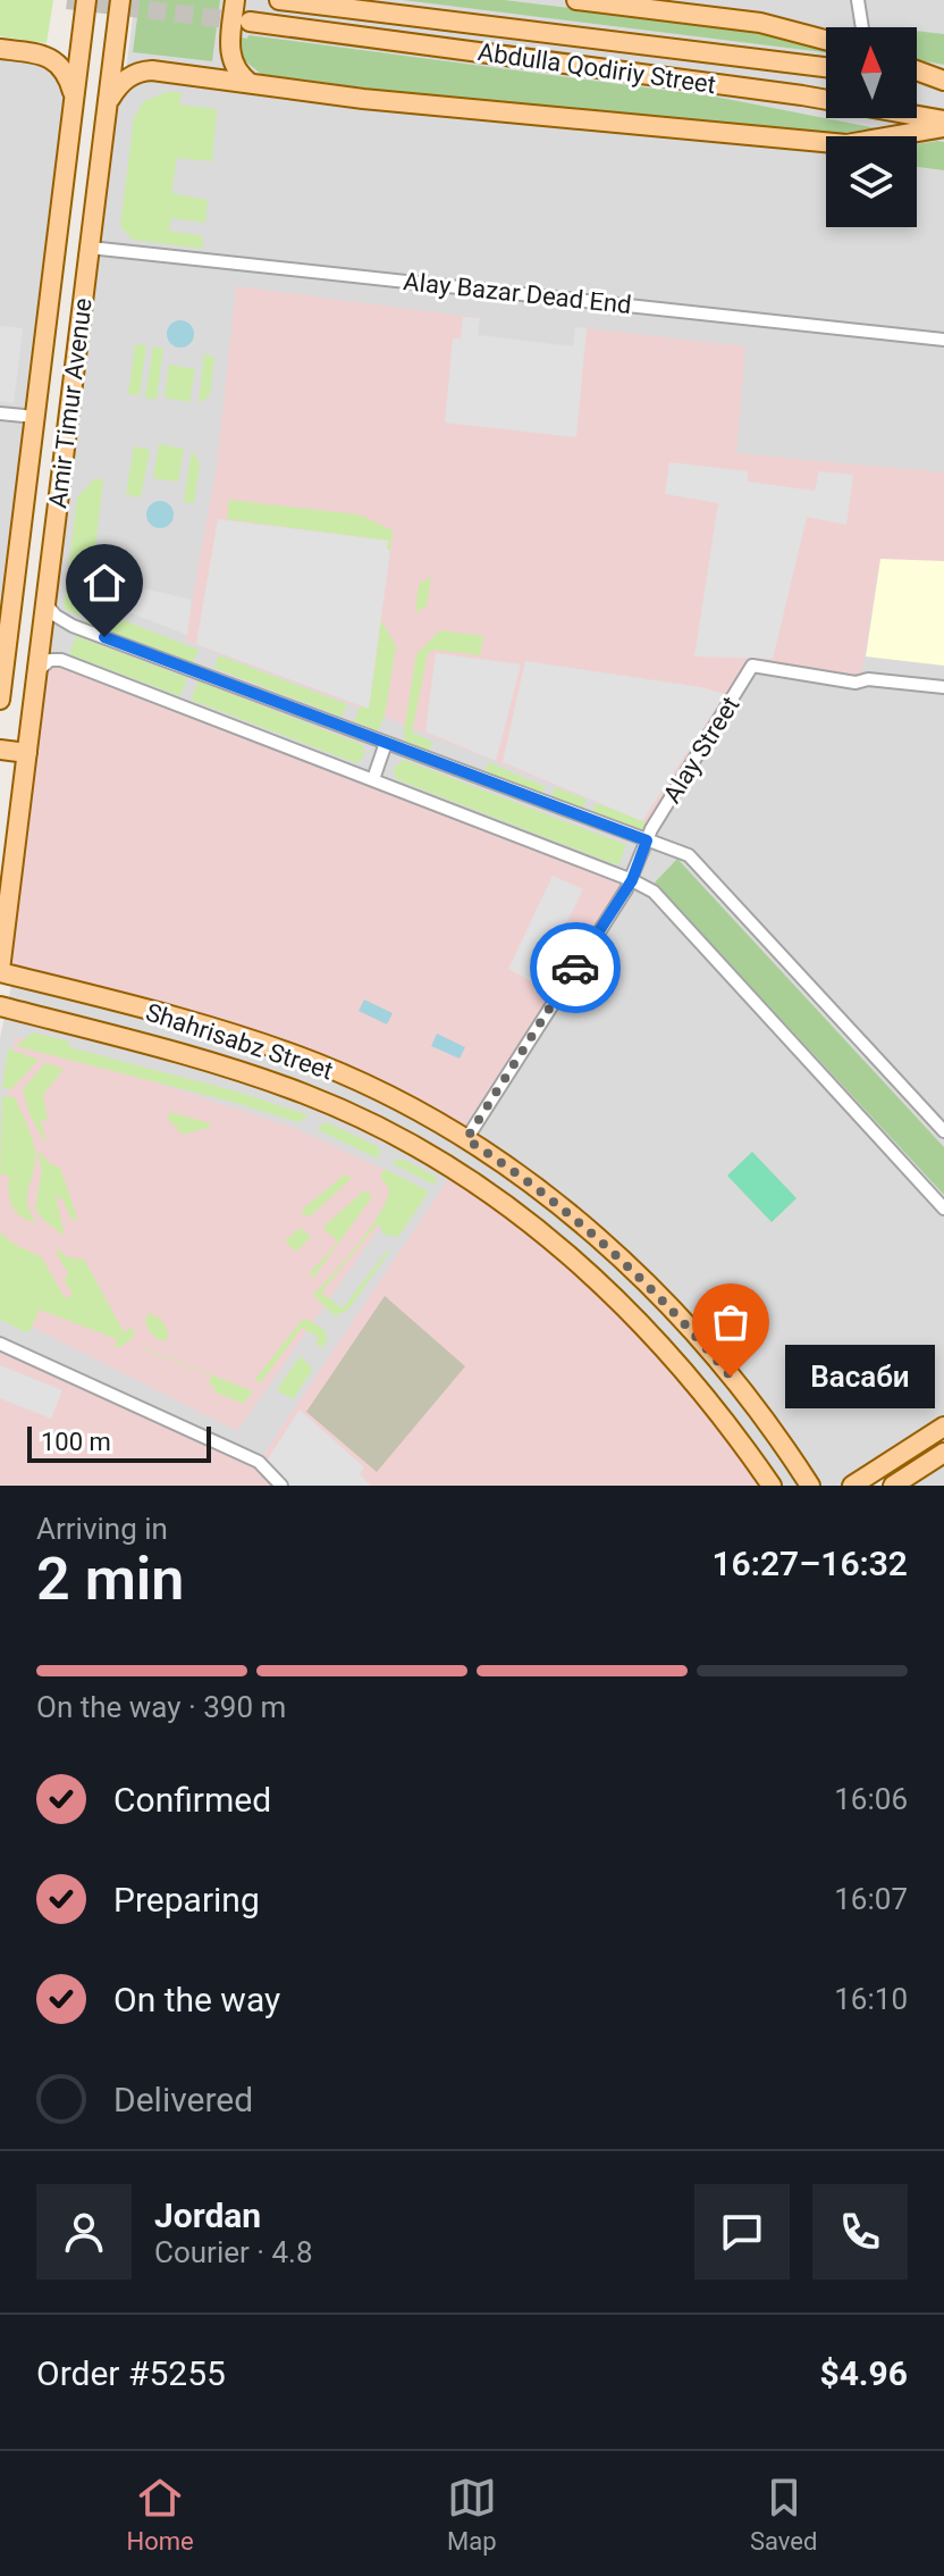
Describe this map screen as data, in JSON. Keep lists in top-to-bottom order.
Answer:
{
  "streets": {
    "main road": ["Abdulla Qodiriy Street", "Amir Timur Avenue", "Shahrisabz Street"],
    "street": ["Alay Bazar Dead End", "Alay Street"]
  },
  "crossings": [
    ["Alay Bazar Dead End", "Amir Timur Avenue"],
    ["Amir Timur Avenue", "Shahrisabz Street"],
    ["Alay Street", "Shahrisabz Street"]
  ],
  "places": ["Васаби"],
  "scale_bar": "100 m",
  "north": "top",
  "page": {
    "bubble": "Васаби",
    "scale": "100 m",
    "heading": ["2 min", "Arriving in", "16:27–16:32"],
    "panel": [
      "Jordan",
      "Courier · 4.8",
      "Order #5255",
      "$4.96"
    ],
    "bar": "On the way · 390 m",
    "list": [
      ["Confirmed", "16:06"],
      ["Preparing", "16:07"],
      ["On the way", "16:10"],
      "Delivered"
    ],
    "tabs": ["Home", "Map", "Saved"]
  }
}
